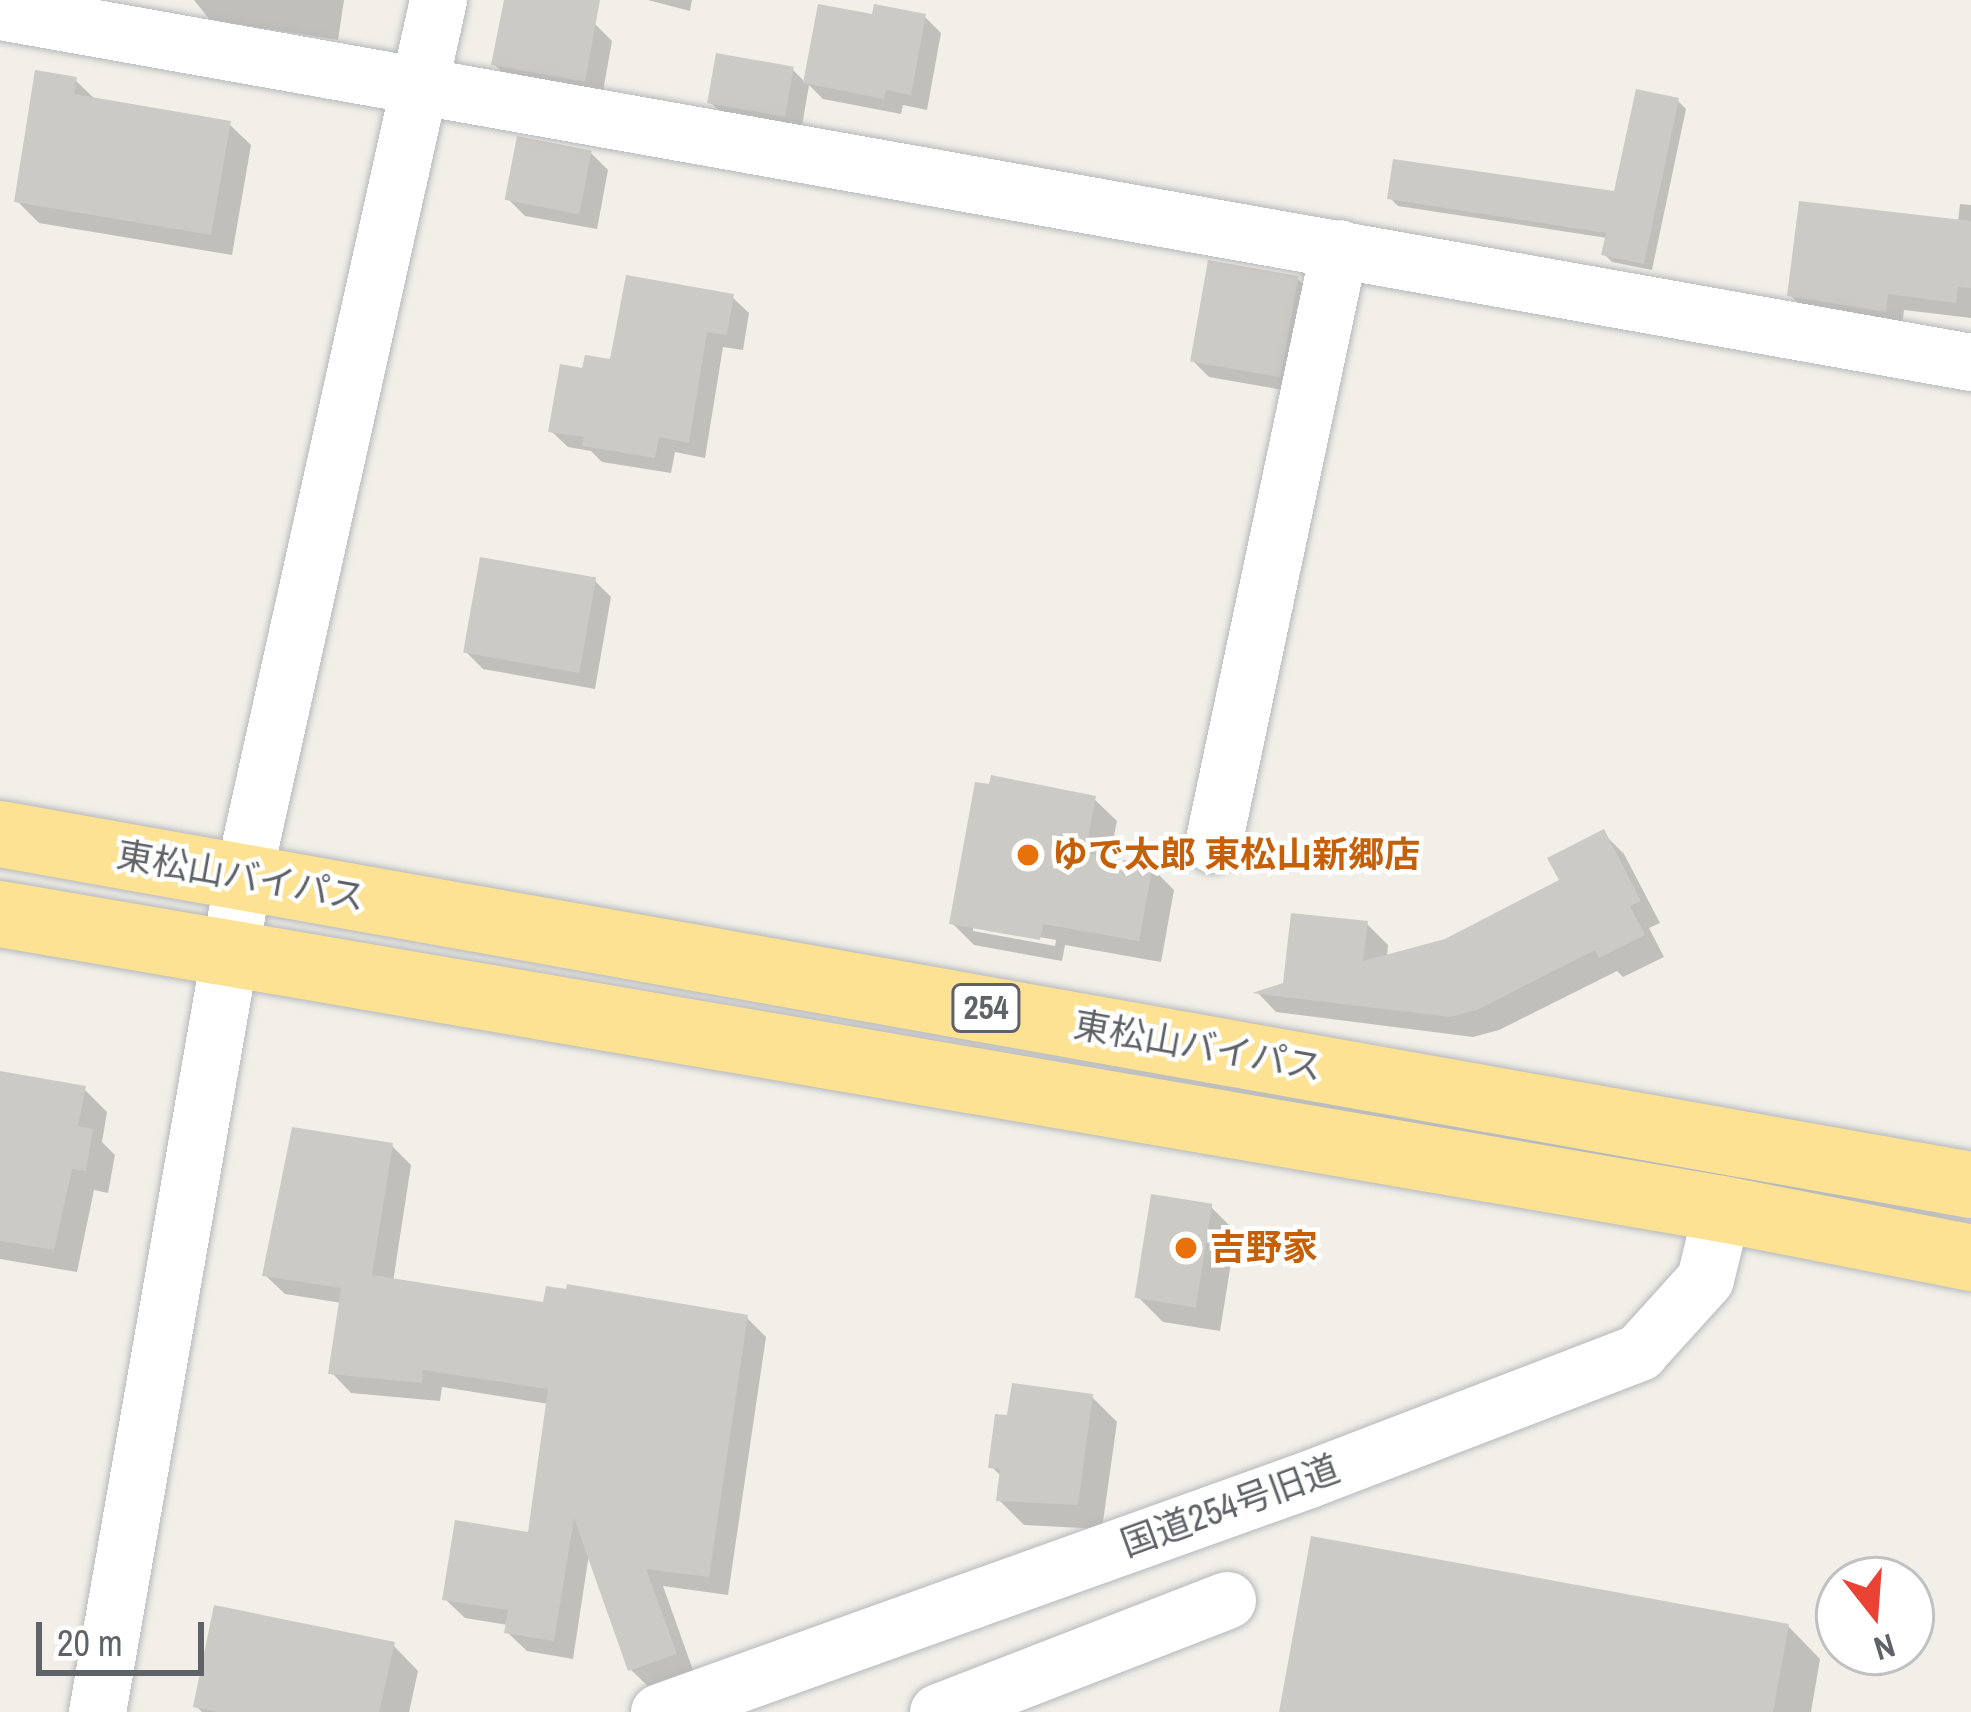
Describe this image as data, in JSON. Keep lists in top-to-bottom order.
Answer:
{
  "streets": {
    "highway": ["東松山バイパス", "254"],
    "street": ["国道254号旧道"]
  },
  "crossings": [
    ["東松山バイパス", "国道254号旧道"]
  ],
  "places": ["ゆで太郎 東松山新郷店", "吉野家"],
  "scale_bar": "20 m",
  "north": "bottom"
}
